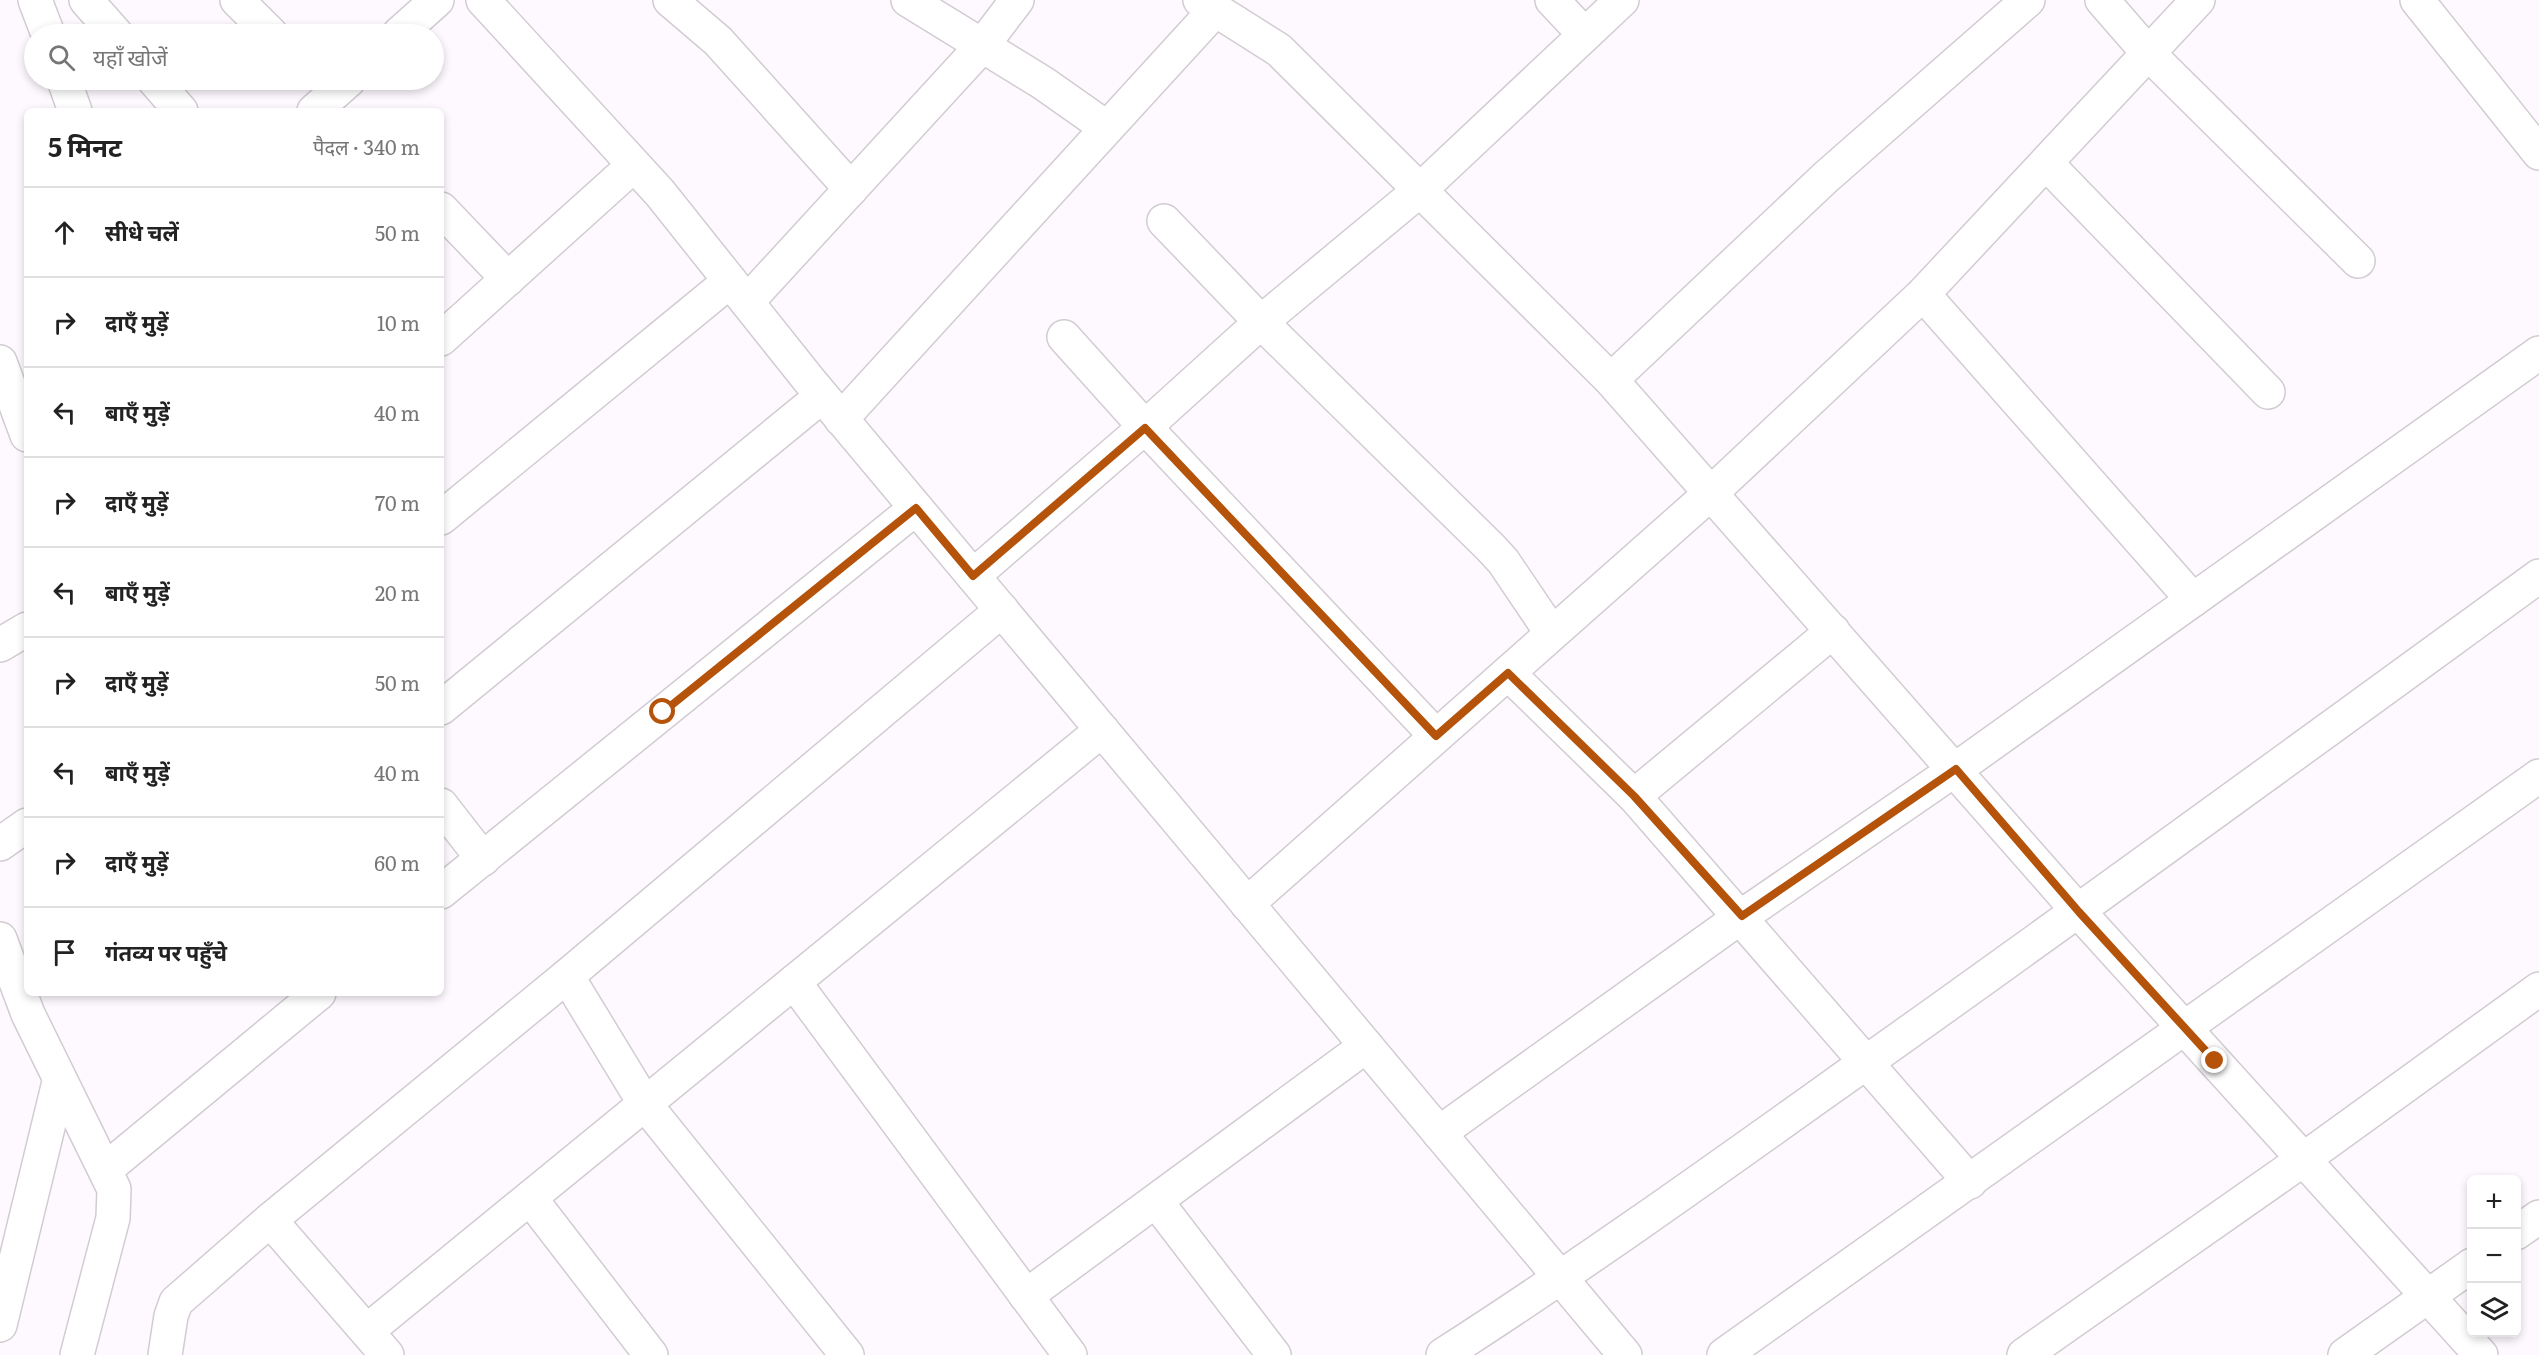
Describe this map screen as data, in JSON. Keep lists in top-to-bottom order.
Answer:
{
  "page": {
    "search": "यहाँ खोजें",
    "heading": ["5 मिनट", "पैदल · 340 m"],
    "list": [
      ["सीधे चलें", "50 m"],
      ["दाएँ मुड़ें", "10 m"],
      ["बाएँ मुड़ें", "40 m"],
      ["दाएँ मुड़ें", "70 m"],
      ["बाएँ मुड़ें", "20 m"],
      ["दाएँ मुड़ें", "50 m"],
      ["बाएँ मुड़ें", "40 m"],
      ["दाएँ मुड़ें", "60 m"],
      "गंतव्य पर पहुँचे"
    ],
    "map_buttons": ["+", "−"]
  }
}
